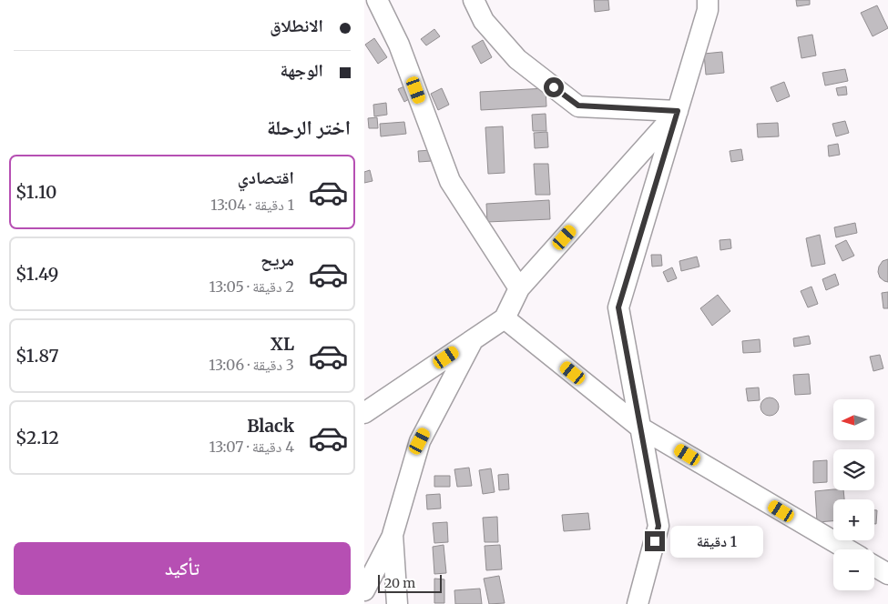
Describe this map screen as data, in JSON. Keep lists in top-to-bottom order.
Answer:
{
  "scale_bar": "20 m",
  "north": "left",
  "page": {
    "banner": ["الانطلاق", "الوجهة"],
    "heading": "اختر الرحلة",
    "list": [
      {
        "name": "اقتصادي",
        "note": "1 دقيقة · 13:04",
        "value": "$1.10"
      },
      {
        "name": "مريح",
        "note": "2 دقيقة · 13:05",
        "value": "$1.49"
      },
      {
        "name": "XL",
        "note": "3 دقيقة · 13:06",
        "value": "$1.87"
      },
      {
        "name": "Black",
        "note": "4 دقيقة · 13:07",
        "value": "$2.12"
      }
    ],
    "map_buttons": ["+", "−"],
    "bubble": "1 دقيقة",
    "buttons": "تأكيد",
    "scale": "20 m"
  }
}
